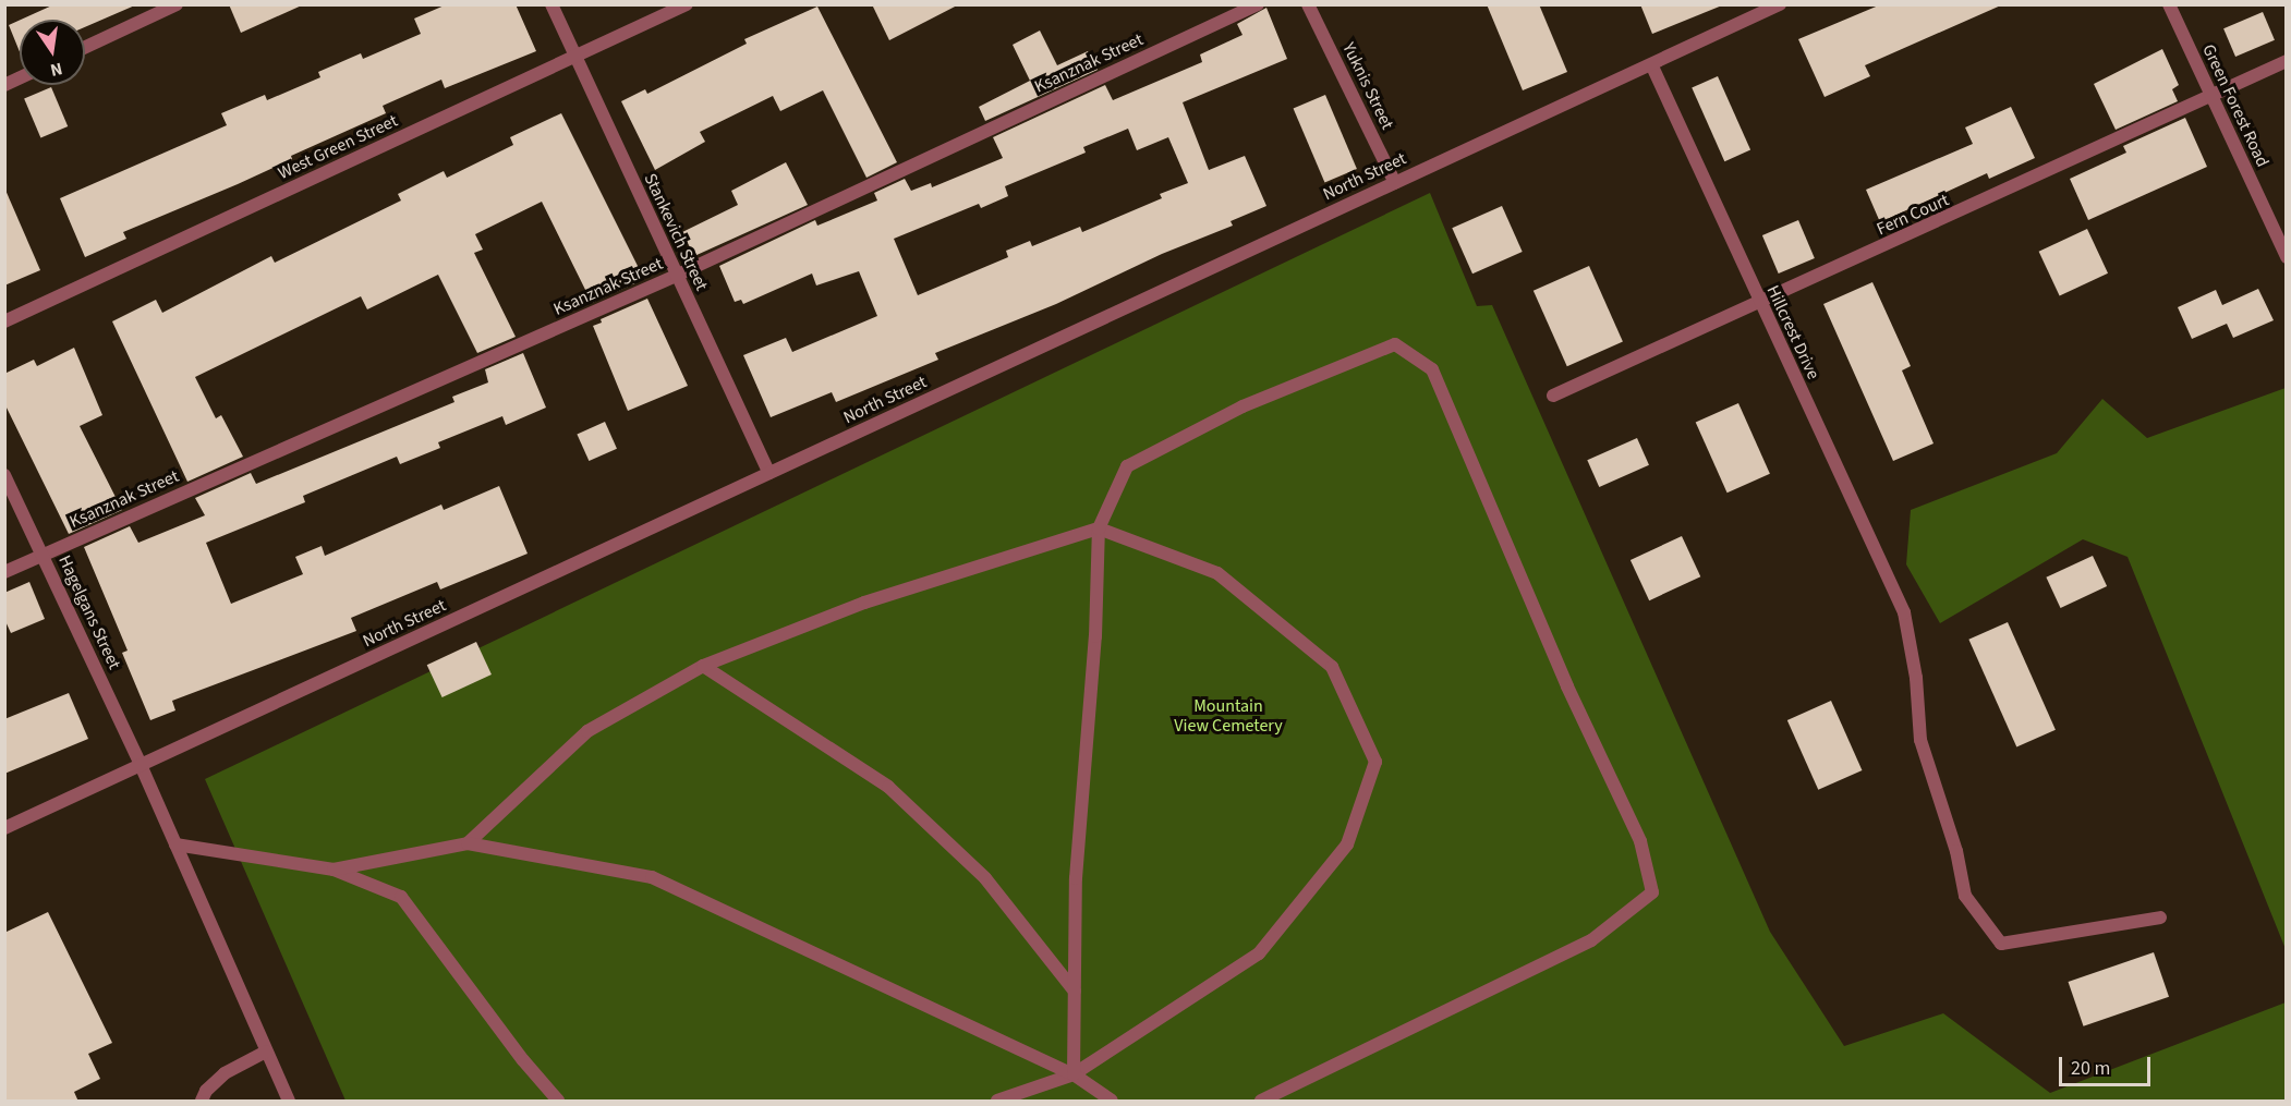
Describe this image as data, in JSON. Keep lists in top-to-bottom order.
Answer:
{
  "streets": {
    "street": [
      "Ksanznak Street",
      "Yuknis Street",
      "Green Forest Road",
      "West Green Street",
      "North Street",
      "Fern Court",
      "Stankevich Street",
      "Hillcrest Drive",
      "Hagelgans Street"
    ]
  },
  "crossings": [
    ["Ksanznak Street", "Stankevich Street"],
    ["Ksanznak Street", "Hagelgans Street"],
    ["Yuknis Street", "North Street"],
    ["Green Forest Road", "Fern Court"],
    ["West Green Street", "Stankevich Street"],
    ["North Street", "Stankevich Street"],
    ["North Street", "Hillcrest Drive"],
    ["North Street", "Hagelgans Street"],
    ["Fern Court", "Hillcrest Drive"]
  ],
  "parks": ["Mountain View Cemetery"],
  "scale_bar": "20 m",
  "north": "bottom"
}
